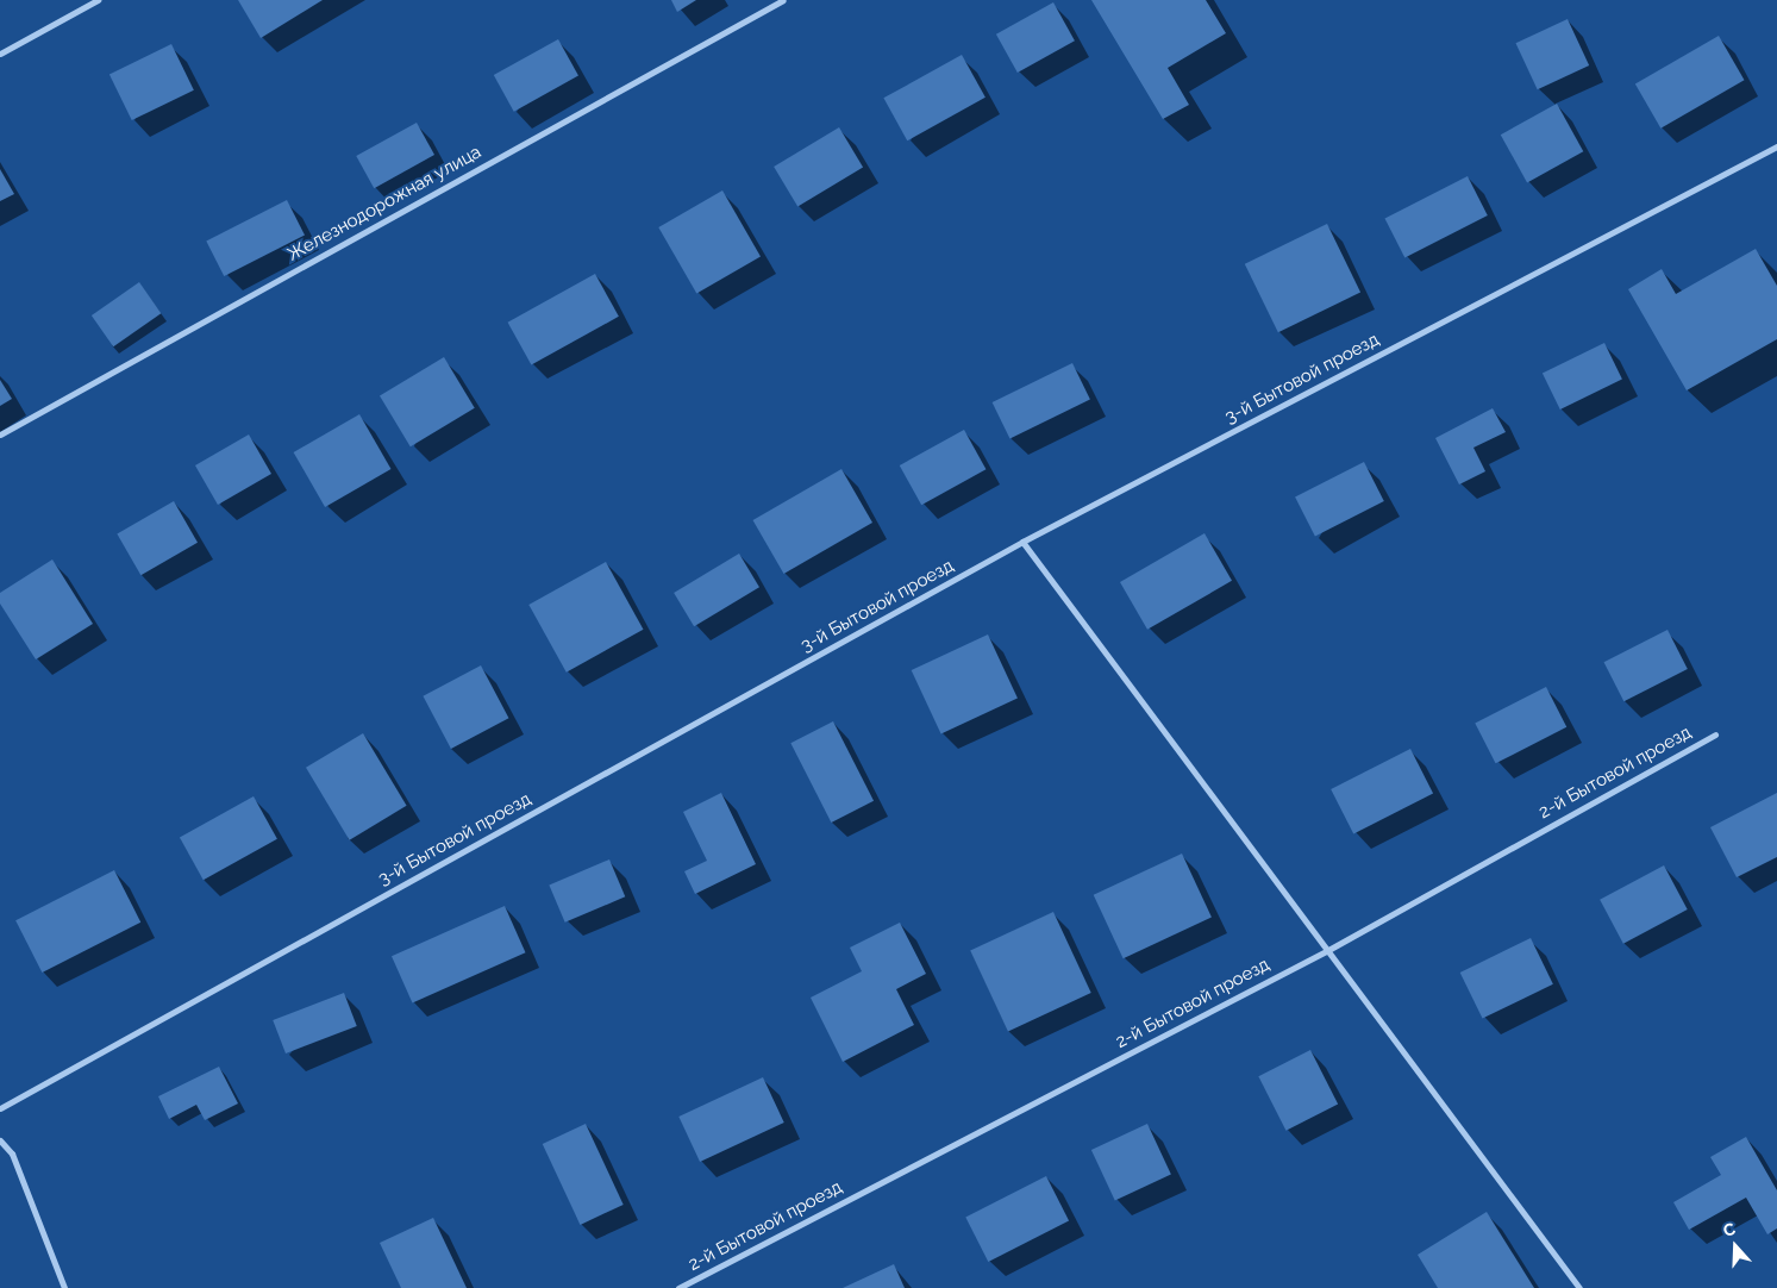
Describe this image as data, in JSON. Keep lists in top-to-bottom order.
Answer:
{
  "streets": {
    "street": ["Железнодорожная улица", "3-й Бытовой проезд", "2-й Бытовой проезд"]
  },
  "north": "top"
}
